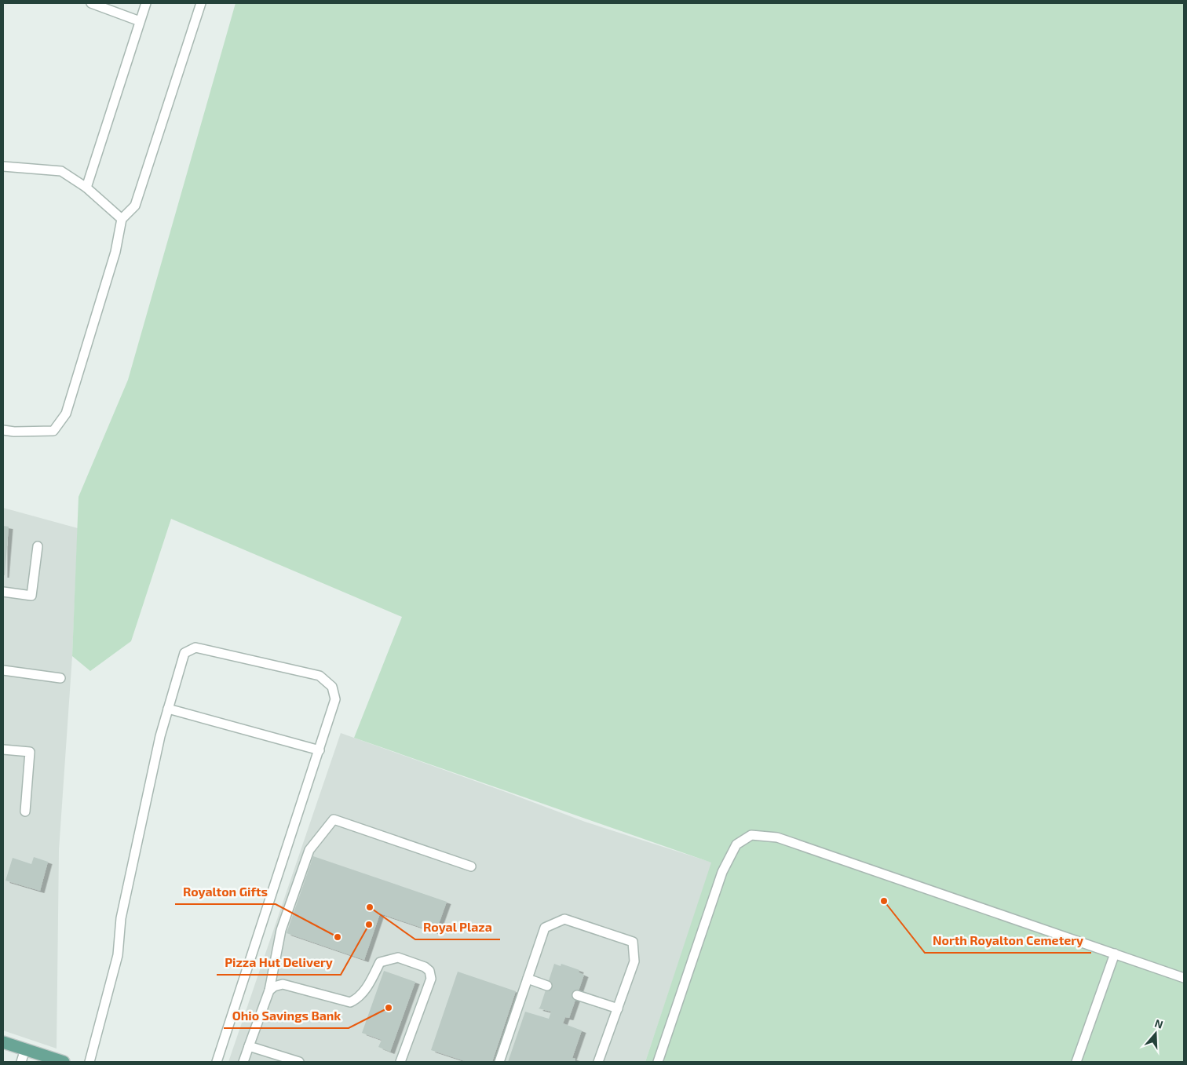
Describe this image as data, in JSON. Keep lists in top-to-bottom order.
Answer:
{
  "places": [
    "North Royalton Cemetery",
    "Royal Plaza",
    "Pizza Hut Delivery",
    "Royalton Gifts",
    "Ohio Savings Bank"
  ],
  "north": "top"
}
